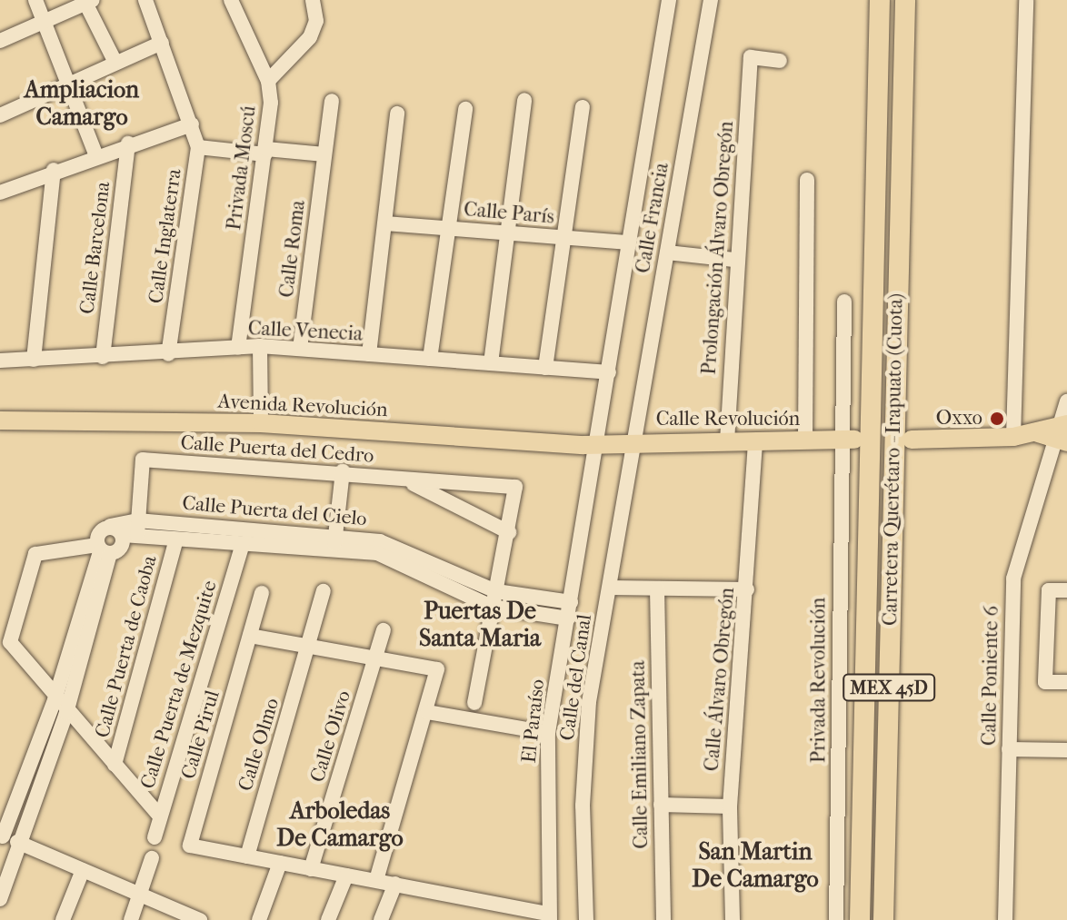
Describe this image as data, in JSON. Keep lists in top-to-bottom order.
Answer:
{
  "streets": {
    "highway": ["Carretera Querétaro - Irapuato (Cuota)", "MEX 45D"],
    "main road": ["Avenida Revolución", "Calle Revolución"],
    "street": [
      "Privada Moscú",
      "Calle París",
      "Calle Francia",
      "Calle Inglaterra",
      "Calle Barcelona",
      "Prolongación Álvaro Obregón",
      "Calle Roma",
      "Calle Venecia",
      "Calle Puerta del Cedro",
      "Calle Puerta del Cielo",
      "Calle Puerta de Caoba",
      "Calle Poniente 6",
      "Calle del Canal",
      "Calle Álvaro Obregón",
      "Privada Revolución",
      "Calle Puerta de Mezquite",
      "El Paraíso",
      "Calle Pirul",
      "Calle Olivo",
      "Calle Olmo",
      "Calle Emiliano Zapata"
    ]
  },
  "crossings": [
    ["Privada Moscú", "Calle Venecia"],
    ["Calle París", "Calle Francia"],
    ["Calle Francia", "Calle Venecia"],
    ["Calle Francia", "Avenida Revolución"],
    ["Calle Francia", "Calle Revolución"],
    ["Calle Francia", "Calle del Canal"],
    ["Calle Francia", "El Paraíso"],
    ["Calle Inglaterra", "Calle Venecia"],
    ["Calle Barcelona", "Calle Venecia"],
    ["Prolongación Álvaro Obregón", "Calle Revolución"],
    ["Calle Roma", "Calle Venecia"],
    ["Avenida Revolución", "Calle Revolución"],
    ["Avenida Revolución", "El Paraíso"],
    ["Calle Revolución", "Calle del Canal"],
    ["Calle Revolución", "Calle Álvaro Obregón"],
    ["Calle Revolución", "Privada Revolución"],
    ["Calle Revolución", "El Paraíso"],
    ["Calle Puerta del Cedro", "Calle Puerta del Cielo"],
    ["Calle Puerta del Cielo", "Calle Puerta de Caoba"],
    ["Calle Puerta del Cielo", "Calle Puerta de Mezquite"],
    ["Calle Puerta del Cielo", "El Paraíso"],
    ["Calle Pirul", "Calle Olmo"]
  ],
  "districts": [
    "Ampliacion Camargo",
    "Puertas De Santa Maria",
    "Arboledas De Camargo",
    "San Martin De Camargo"
  ],
  "places": ["Oxxo"]
}
